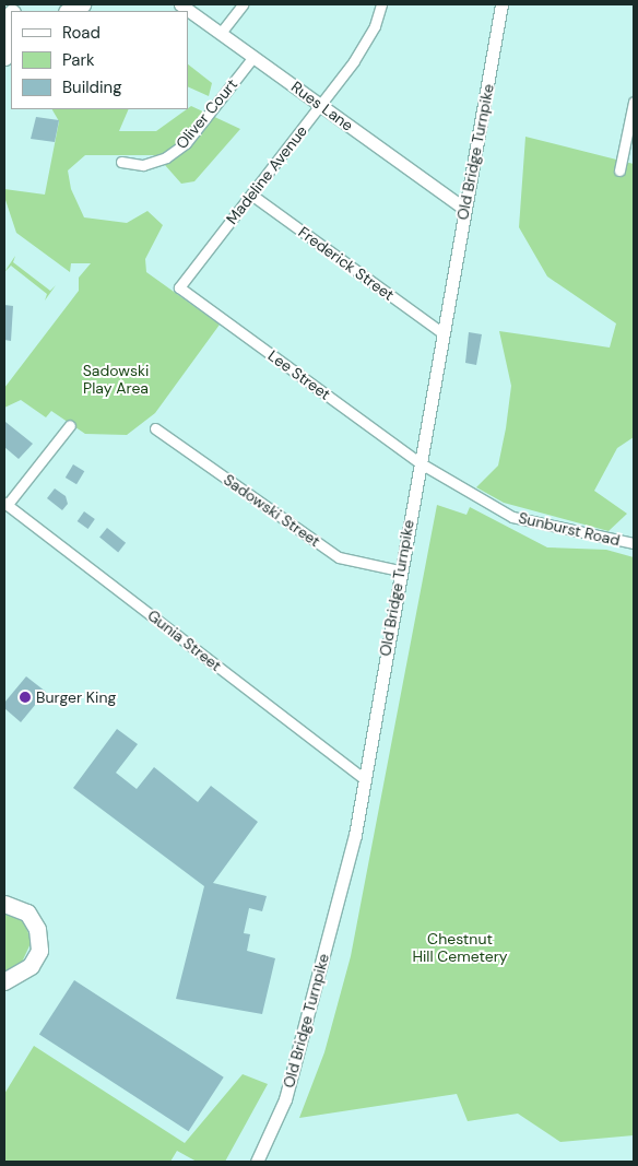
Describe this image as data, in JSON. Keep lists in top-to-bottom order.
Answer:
{
  "streets": {
    "street": [
      "Rues Lane",
      "Oliver Court",
      "Old Bridge Turnpike",
      "Madeline Avenue",
      "Frederick Street",
      "Lee Street",
      "Sadowski Street",
      "Sunburst Road",
      "Gunia Street"
    ]
  },
  "crossings": [
    ["Rues Lane", "Oliver Court"],
    ["Rues Lane", "Old Bridge Turnpike"],
    ["Rues Lane", "Madeline Avenue"],
    ["Old Bridge Turnpike", "Frederick Street"],
    ["Old Bridge Turnpike", "Lee Street"],
    ["Old Bridge Turnpike", "Sadowski Street"],
    ["Old Bridge Turnpike", "Sunburst Road"],
    ["Old Bridge Turnpike", "Gunia Street"],
    ["Madeline Avenue", "Frederick Street"],
    ["Madeline Avenue", "Lee Street"],
    ["Lee Street", "Sunburst Road"]
  ],
  "parks": ["Sadowski Play Area", "Chestnut Hill Cemetery"],
  "places": ["Burger King"],
  "legend": ["Road", "Park", "Building"]
}
